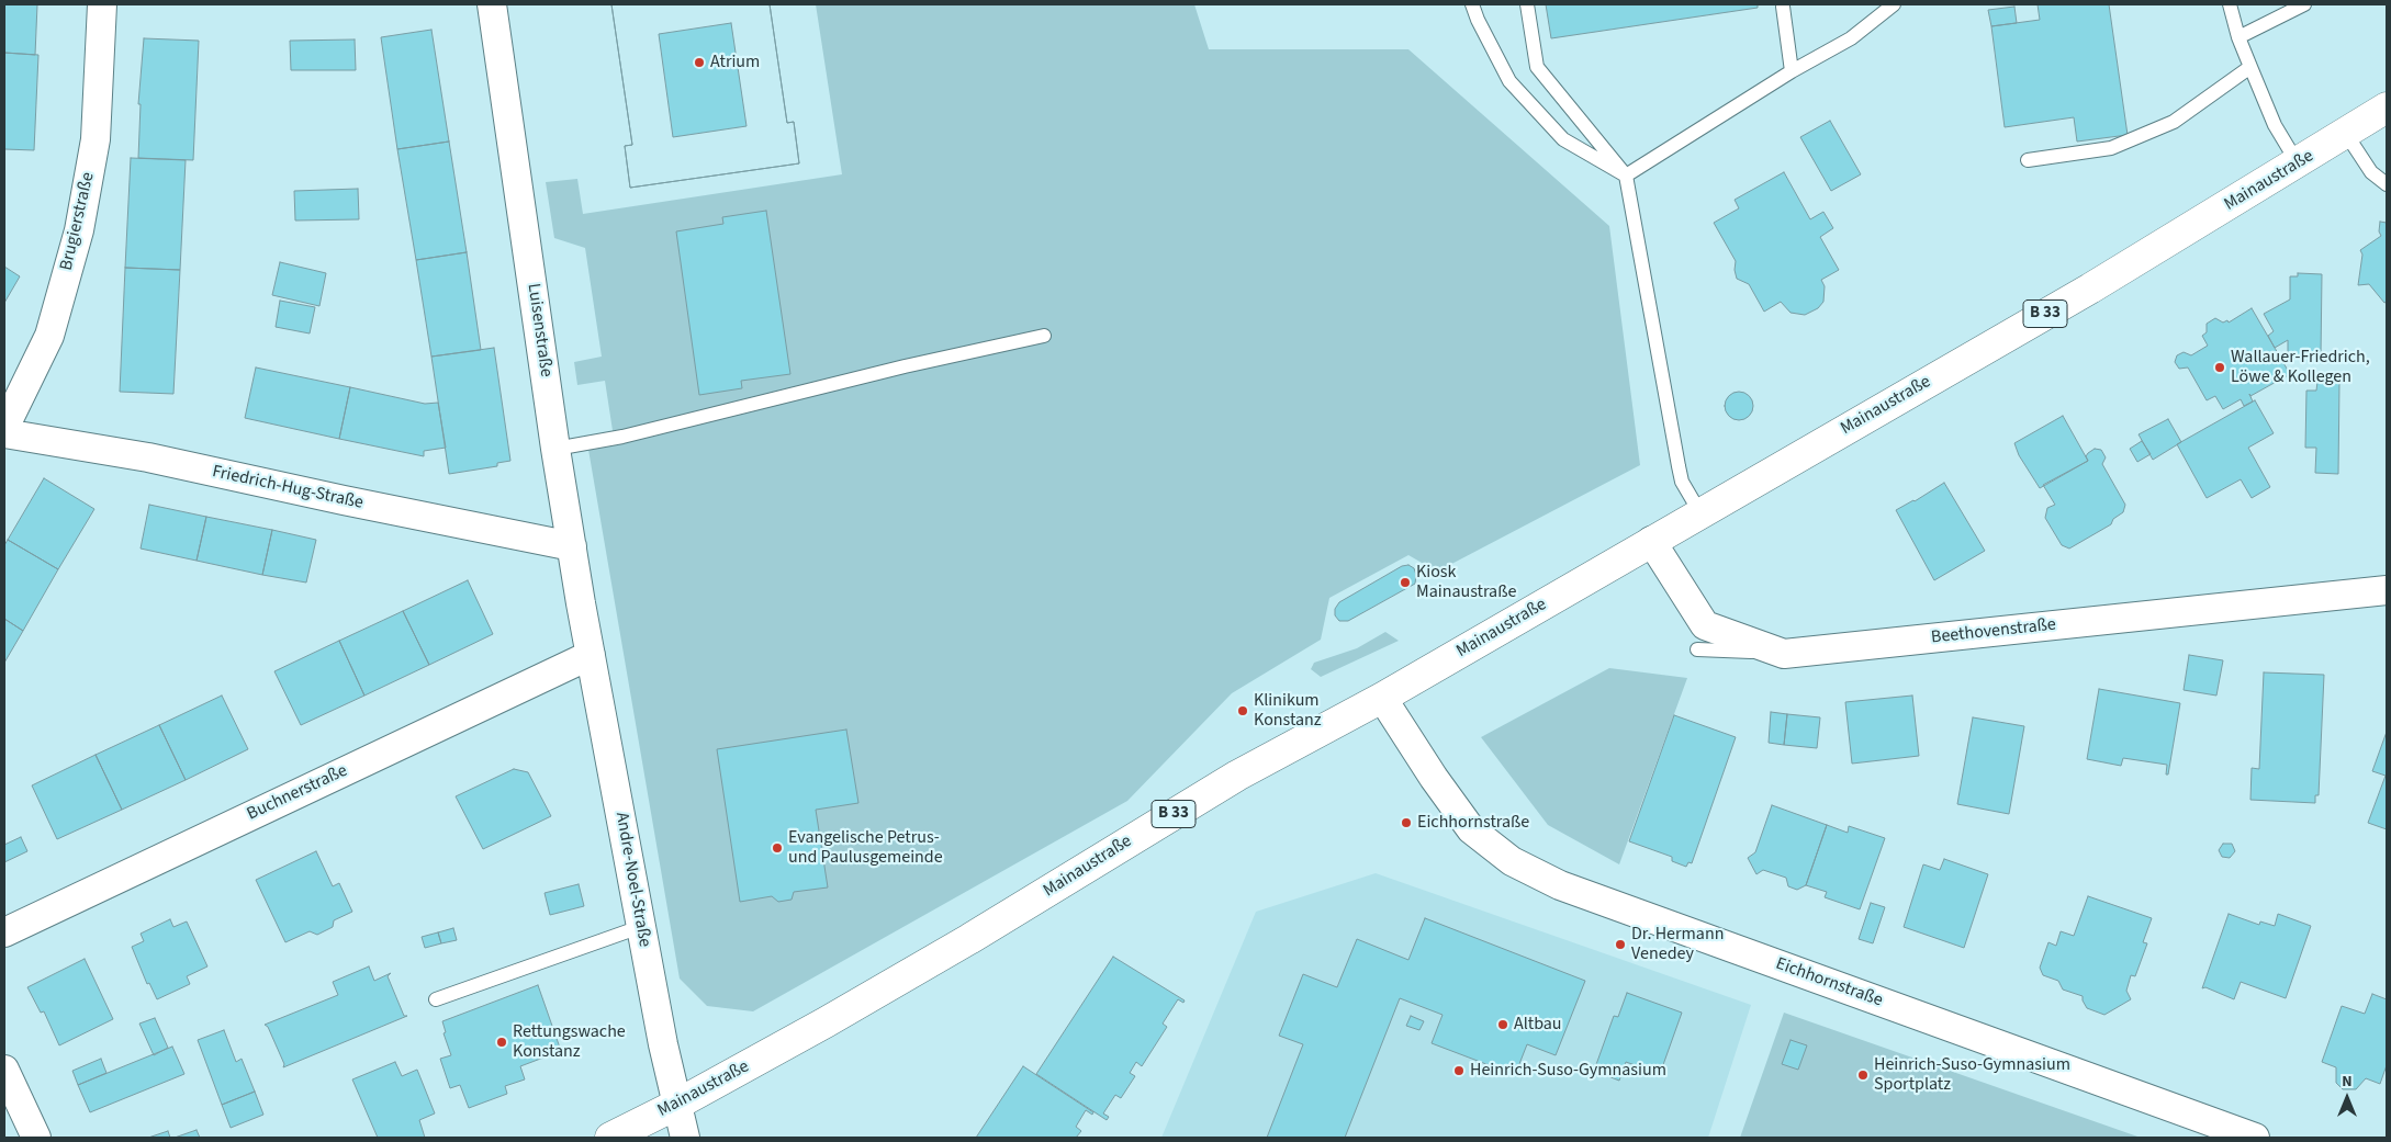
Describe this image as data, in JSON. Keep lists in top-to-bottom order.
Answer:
{
  "streets": {
    "main road": ["Mainaustraße", "B 33"],
    "street": [
      "Brugierstraße",
      "Luisenstraße",
      "Friedrich-Hug-Straße",
      "Beethovenstraße",
      "Buchnerstraße",
      "Andre-Noel-Straße",
      "Eichhornstraße"
    ]
  },
  "crossings": [
    ["Mainaustraße", "Beethovenstraße"],
    ["Mainaustraße", "Andre-Noel-Straße"],
    ["Mainaustraße", "Eichhornstraße"],
    ["Luisenstraße", "Friedrich-Hug-Straße"],
    ["Luisenstraße", "Buchnerstraße"],
    ["Luisenstraße", "Andre-Noel-Straße"],
    ["Buchnerstraße", "Andre-Noel-Straße"]
  ],
  "places": [
    "Atrium",
    "Wallauer-Friedrich, Löwe & Kollegen",
    "Kiosk Mainaustraße",
    "Klinikum Konstanz",
    "Eichhornstraße",
    "Evangelische Petrus- und Paulusgemeinde",
    "Dr. Hermann Venedey",
    "Altbau",
    "Rettungswache Konstanz",
    "Heinrich-Suso-Gymnasium",
    "Heinrich-Suso-Gymnasium Sportplatz"
  ],
  "north": "top"
}
